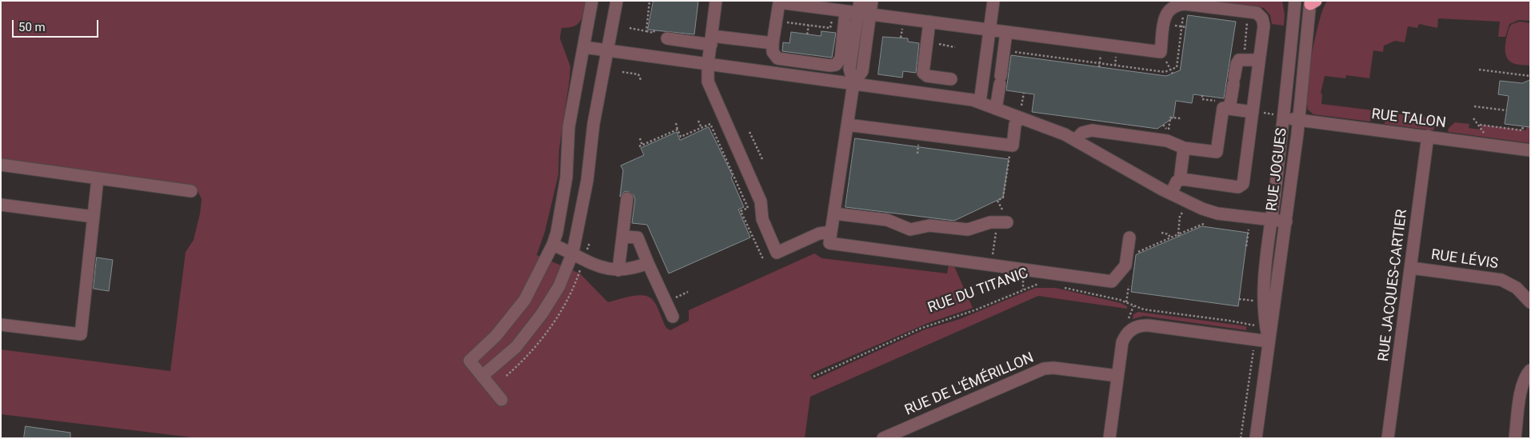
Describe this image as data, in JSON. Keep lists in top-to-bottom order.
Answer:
{
  "streets": {
    "street": [
      "RUE TALON",
      "RUE JOGUES",
      "RUE LÉVIS",
      "RUE JACQUES-CARTIER",
      "RUE DE L'ÉMÉRILLON"
    ],
    "path": ["RUE DU TITANIC"]
  },
  "crossings": [
    ["RUE TALON", "RUE JOGUES"],
    ["RUE TALON", "RUE JACQUES-CARTIER"],
    ["RUE LÉVIS", "RUE JACQUES-CARTIER"]
  ],
  "scale_bar": "50 m"
}
